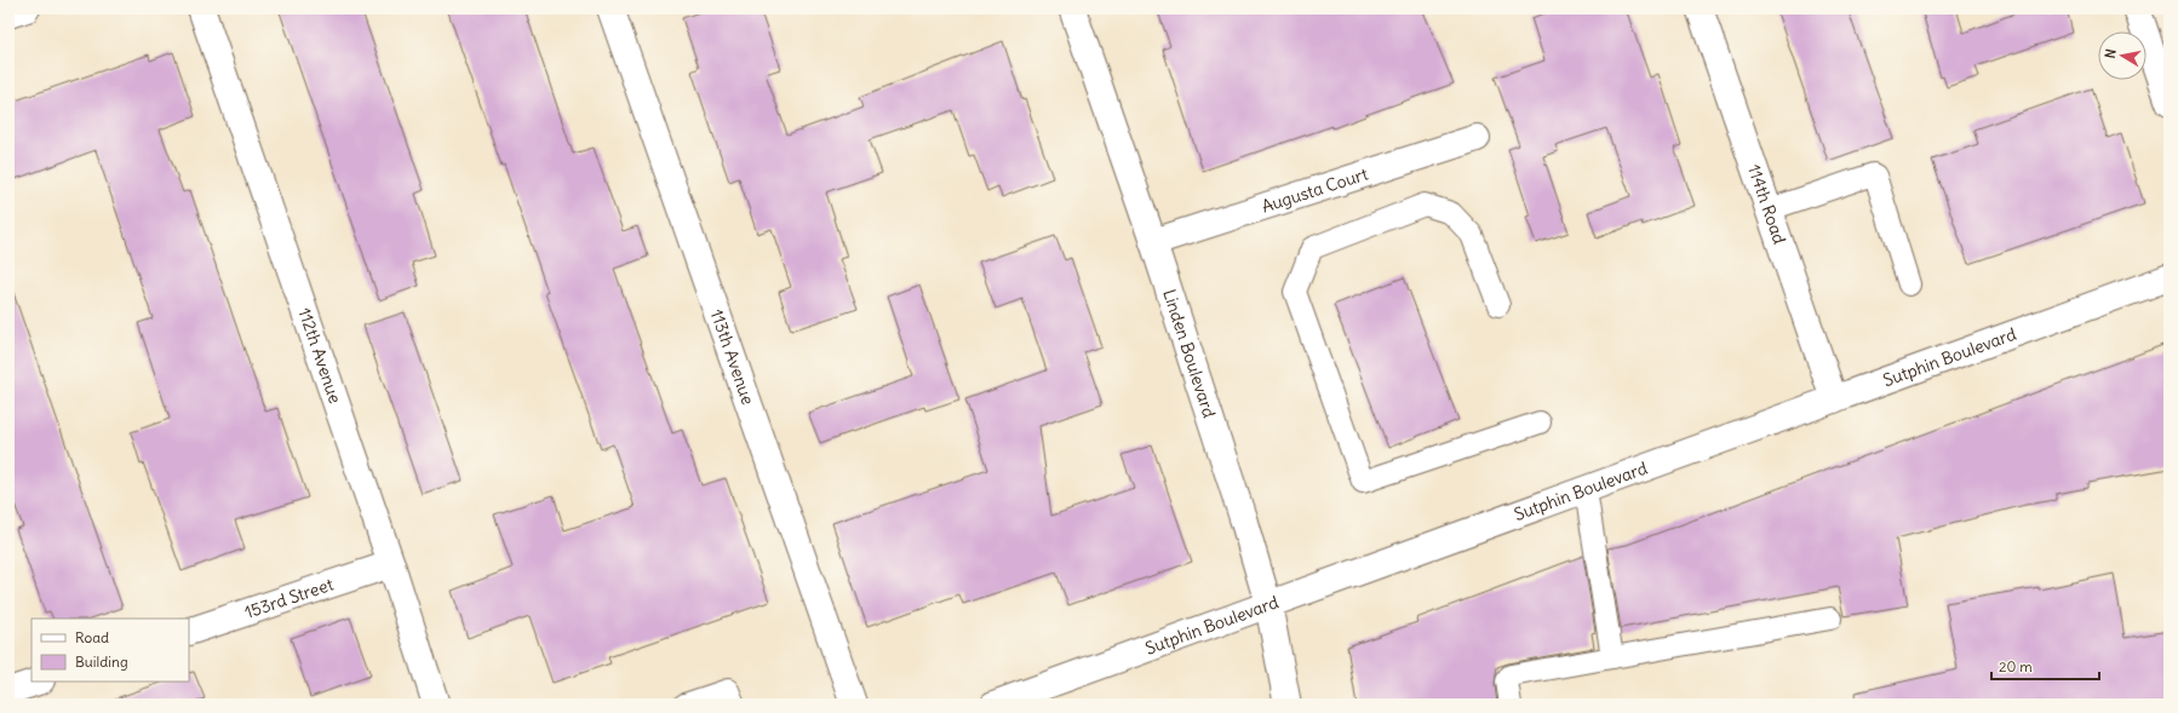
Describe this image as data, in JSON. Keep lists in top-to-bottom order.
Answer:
{
  "streets": {
    "street": [
      "Augusta Court",
      "114th Road",
      "Linden Boulevard",
      "112th Avenue",
      "113th Avenue",
      "Sutphin Boulevard",
      "153rd Street"
    ]
  },
  "crossings": [
    ["Augusta Court", "Linden Boulevard"],
    ["114th Road", "Sutphin Boulevard"],
    ["Linden Boulevard", "Sutphin Boulevard"],
    ["112th Avenue", "153rd Street"]
  ],
  "legend": ["Road", "Building"],
  "scale_bar": "20 m",
  "north": "left"
}
